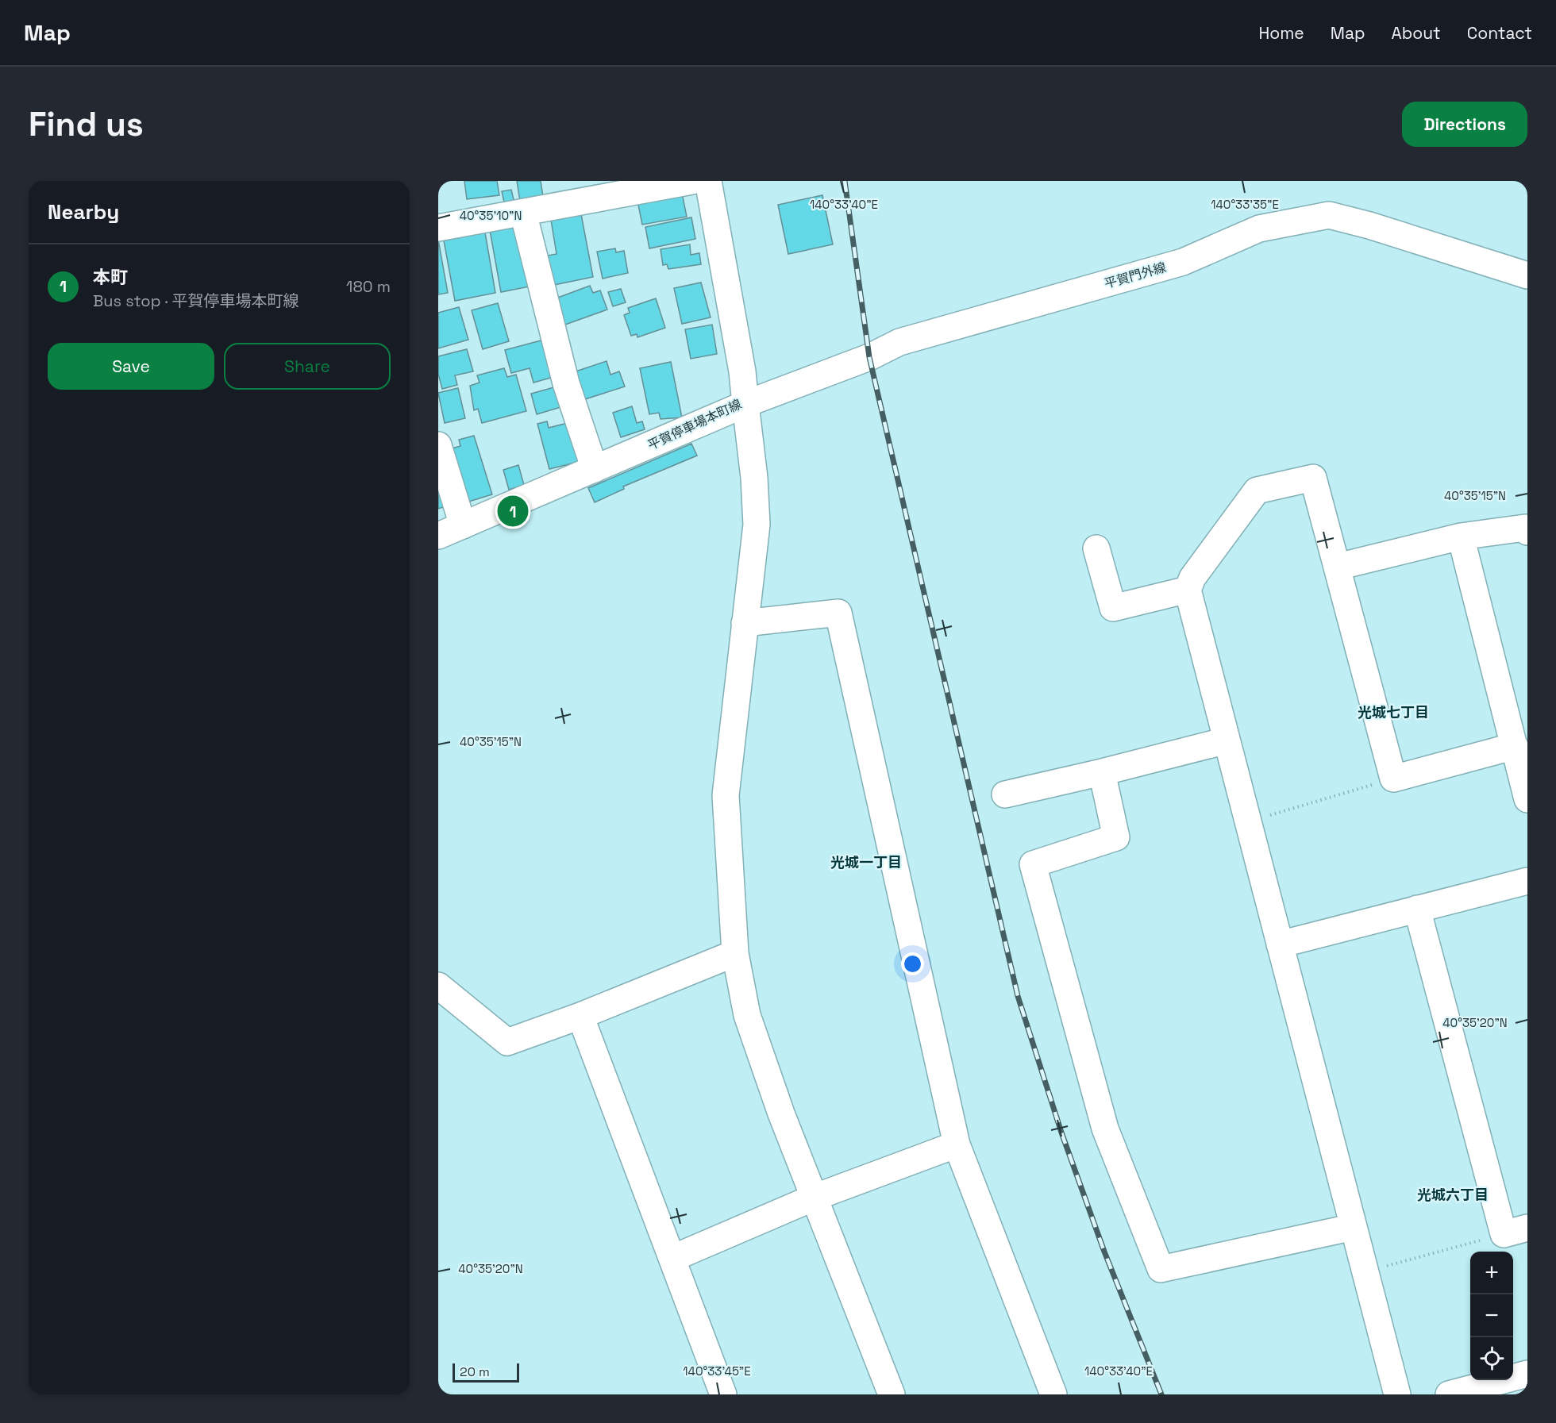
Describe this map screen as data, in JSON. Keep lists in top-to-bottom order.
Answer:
{
  "streets": {
    "street": ["平賀門外線", "平賀停車場本町線"]
  },
  "crossings": [
    ["平賀門外線", "平賀停車場本町線"]
  ],
  "districts": ["光城七丁目", "光城一丁目", "光城六丁目"],
  "scale_bar": "20 m",
  "page": {
    "header": "Map",
    "nav": [
      "Home",
      "Map",
      "About",
      "Contact"
    ],
    "buttons": [
      "Directions",
      ["Save", "Share"]
    ],
    "title": "Find us",
    "heading": "Nearby",
    "list": [
      {
        "mark": "1",
        "name": "本町",
        "note": "Bus stop · 平賀停車場本町線",
        "value": "180 m"
      }
    ],
    "pins": "1",
    "map_buttons": ["+", "−"],
    "scale": "20 m"
  },
  "coordinates": [
    "140°33'40\"E",
    "140°33'35\"E",
    "40°35'10\"N",
    "40°35'15\"N",
    "40°35'20\"N",
    "140°33'45\"E"
  ]
}
